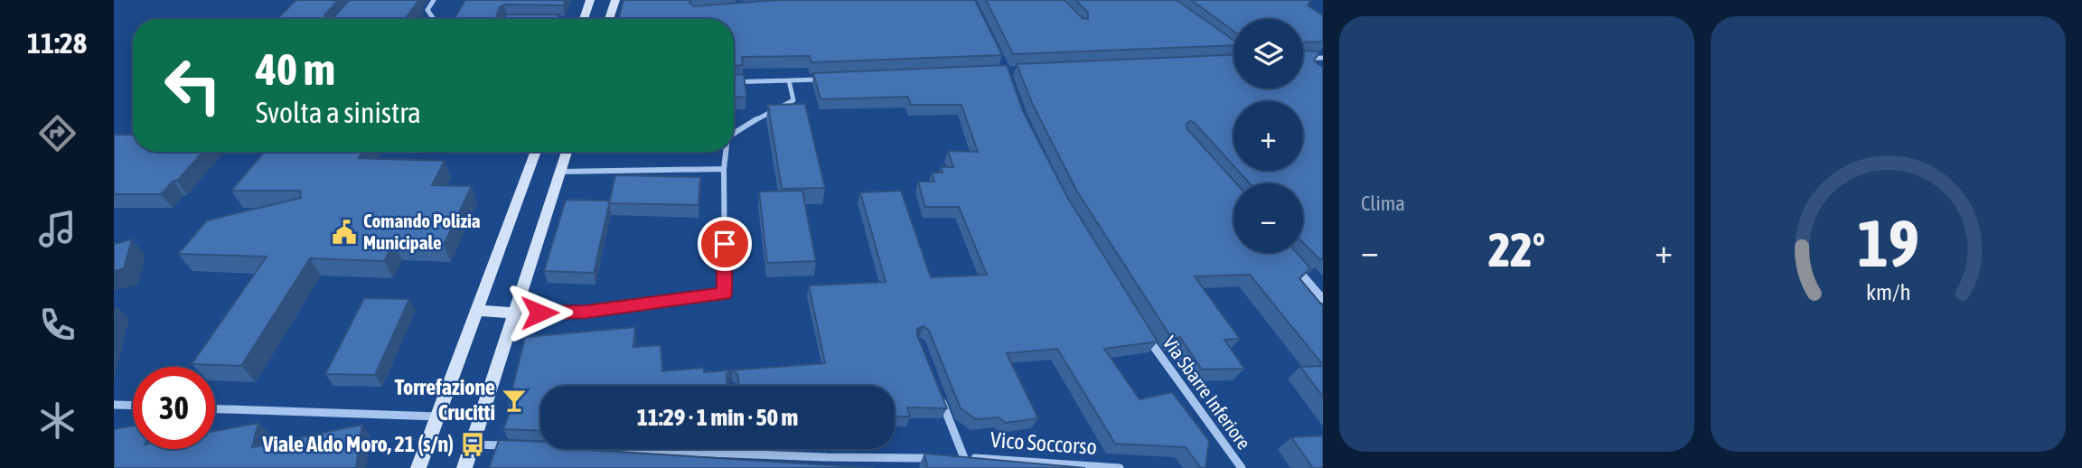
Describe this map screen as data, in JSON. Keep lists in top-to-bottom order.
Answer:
{
  "streets": {
    "street": ["Via Sbarre Inferiore", "Vico Soccorso"]
  },
  "places": {
    "public building": ["Comando Polizia Municipale"],
    "bar": ["Torrefazione Crucitti"],
    "bus stop": ["Viale Aldo Moro, 21 (s/n)"]
  },
  "page": {
    "tabs": "11:28",
    "tile": "Clima",
    "map_buttons": ["+", "−"],
    "turn": ["40 m", "Svolta a sinistra"],
    "heat": ["−", "22°", "+"],
    "limit": "30",
    "trip": "11:29 · 1 min · 50 m",
    "gauge": ["19", "km/h"]
  }
}
